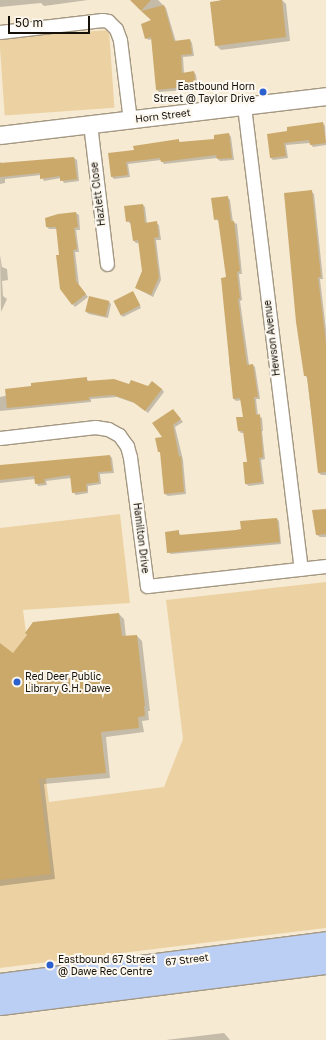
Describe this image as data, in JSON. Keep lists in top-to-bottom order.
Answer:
{
  "streets": {
    "main road": ["67 Street"],
    "street": [
      "Horn Street",
      "Hazlett Close",
      "Hewson Avenue",
      "Hamilton Drive"
    ]
  },
  "crossings": [
    ["Horn Street", "Hazlett Close"],
    ["Horn Street", "Hewson Avenue"],
    ["Hewson Avenue", "Hamilton Drive"]
  ],
  "places": ["Eastbound Horn Street @ Taylor Drive", "Red Deer Public Library G.H. Dawe", "Eastbound 67 Street @ Dawe Rec Centre"],
  "scale_bar": "50 m"
}
